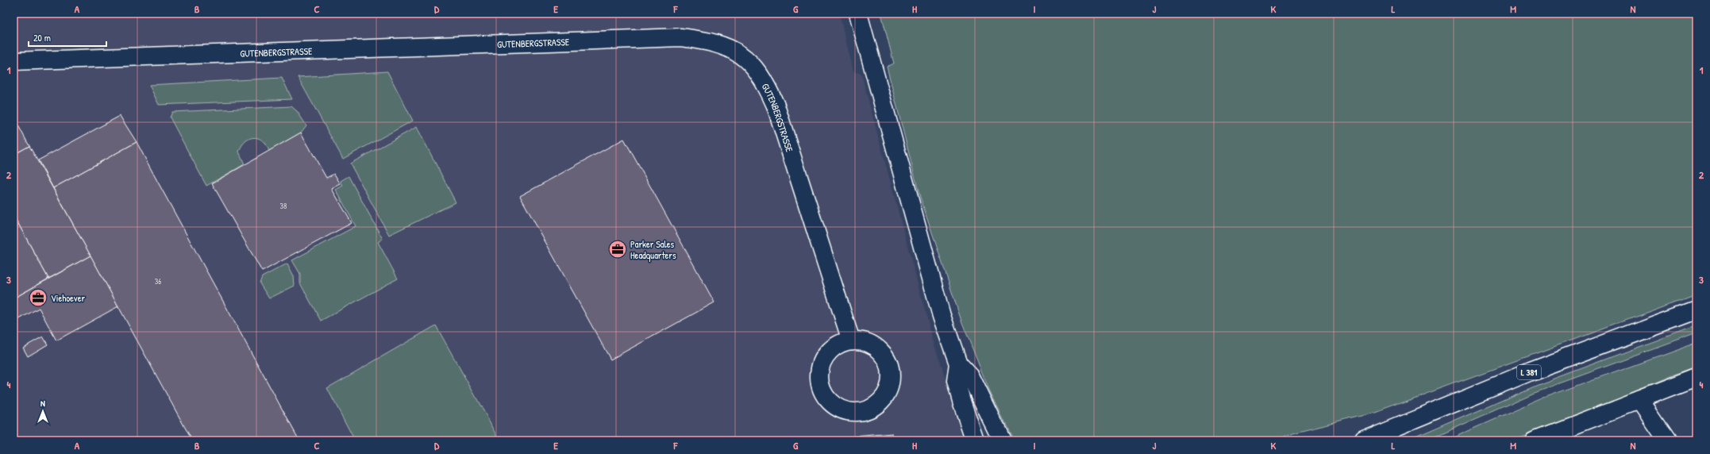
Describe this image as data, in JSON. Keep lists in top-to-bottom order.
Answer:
{
  "streets": {
    "street": ["GUTENBERGSTRASSE", "L 381"]
  },
  "places": {
    "office": ["Parker Sales Headquarters", "Viehoever"]
  },
  "house_numbers": ["38", "36"],
  "scale_bar": "20 m",
  "north": "top",
  "grid": {
    "columns": [
      "A",
      "B",
      "C",
      "D",
      "E",
      "F",
      "G",
      "H",
      "I",
      "J",
      "K",
      "L",
      "M",
      "N"
    ],
    "rows": [
      "1",
      "2",
      "3",
      "4"
    ]
  }
}
